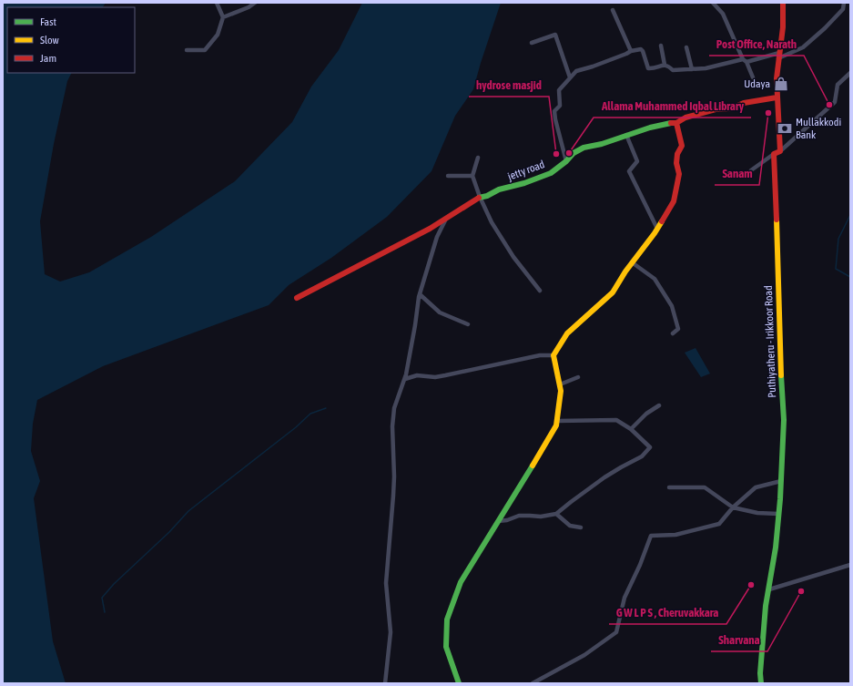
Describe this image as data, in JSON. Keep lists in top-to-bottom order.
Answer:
{
  "streets": {
    "street": ["jetty road", "Puthiyatheru - Irikkoor Road"]
  },
  "places": {
    "shop": ["Udaya"],
    "other": [
      "Post Office, Narath",
      "Sanam",
      "Allama Muhammed Iqbal Library",
      "hydrose masjid",
      "G W L P S , Cheruvakkara",
      "Sharvana"
    ],
    "bank": ["Mullakkodi Bank"]
  },
  "legend": ["Fast", "Slow", "Jam"]
}
